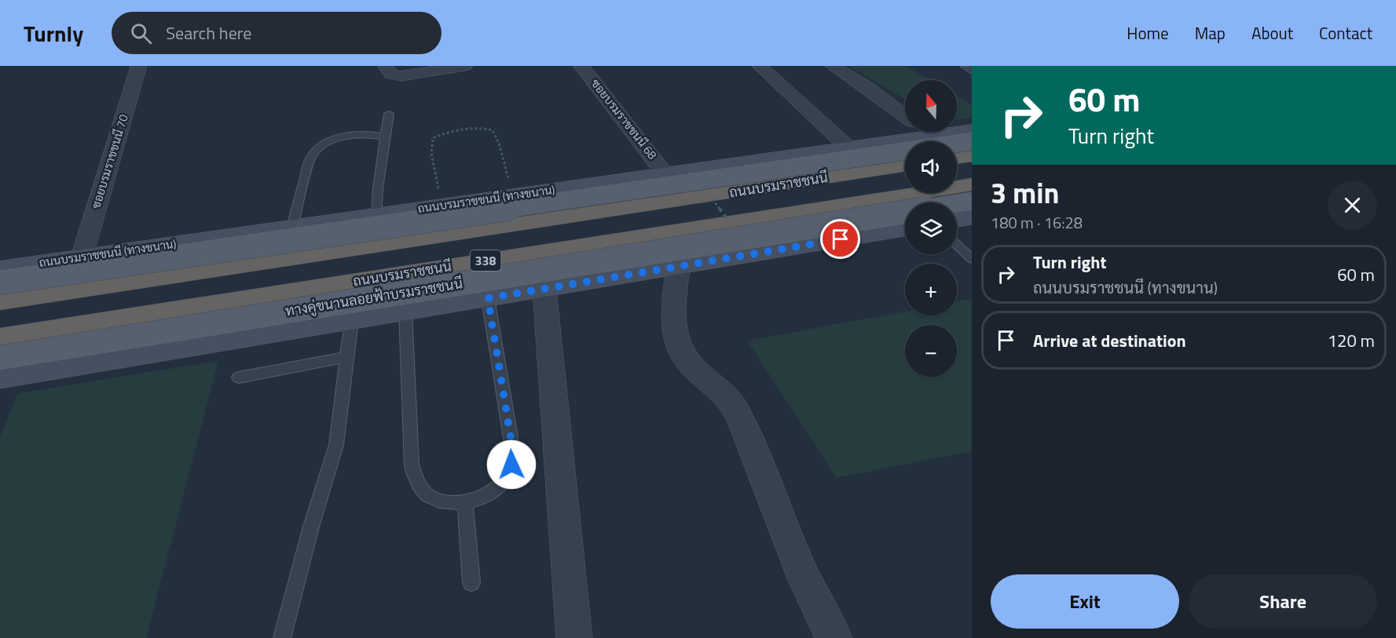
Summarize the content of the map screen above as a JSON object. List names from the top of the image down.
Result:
{
  "streets": {
    "highway": ["ถนนบรมราชชนนี", "338"],
    "main road": ["ถนนบรมราชชนนี (ทางขนาน)", "ทางคู่ขนานลอยฟ้าบรมราชชนนี"],
    "street": ["ซอยบรมราชชนนี 68", "ซอยบรมราชชนนี 70"]
  },
  "crossings": [
    ["ซอยบรมราชชนนี 68", "ถนนบรมราชชนนี (ทางขนาน)"],
    ["ซอยบรมราชชนนี 70", "ถนนบรมราชชนนี (ทางขนาน)"]
  ],
  "north": "top",
  "page": {
    "header": "Turnly",
    "search": "Search here",
    "nav": [
      "Home",
      "Map",
      "About",
      "Contact"
    ],
    "turn": ["60 m", "Turn right"],
    "map_buttons": ["+", "−"],
    "heading": ["3 min", "180 m · 16:28"],
    "list": [
      {
        "name": "Turn right",
        "note": "ถนนบรมราชชนนี (ทางขนาน)",
        "value": "60 m"
      },
      {
        "name": "Arrive at destination",
        "value": "120 m"
      }
    ],
    "buttons": ["Exit", "Share"]
  }
}
